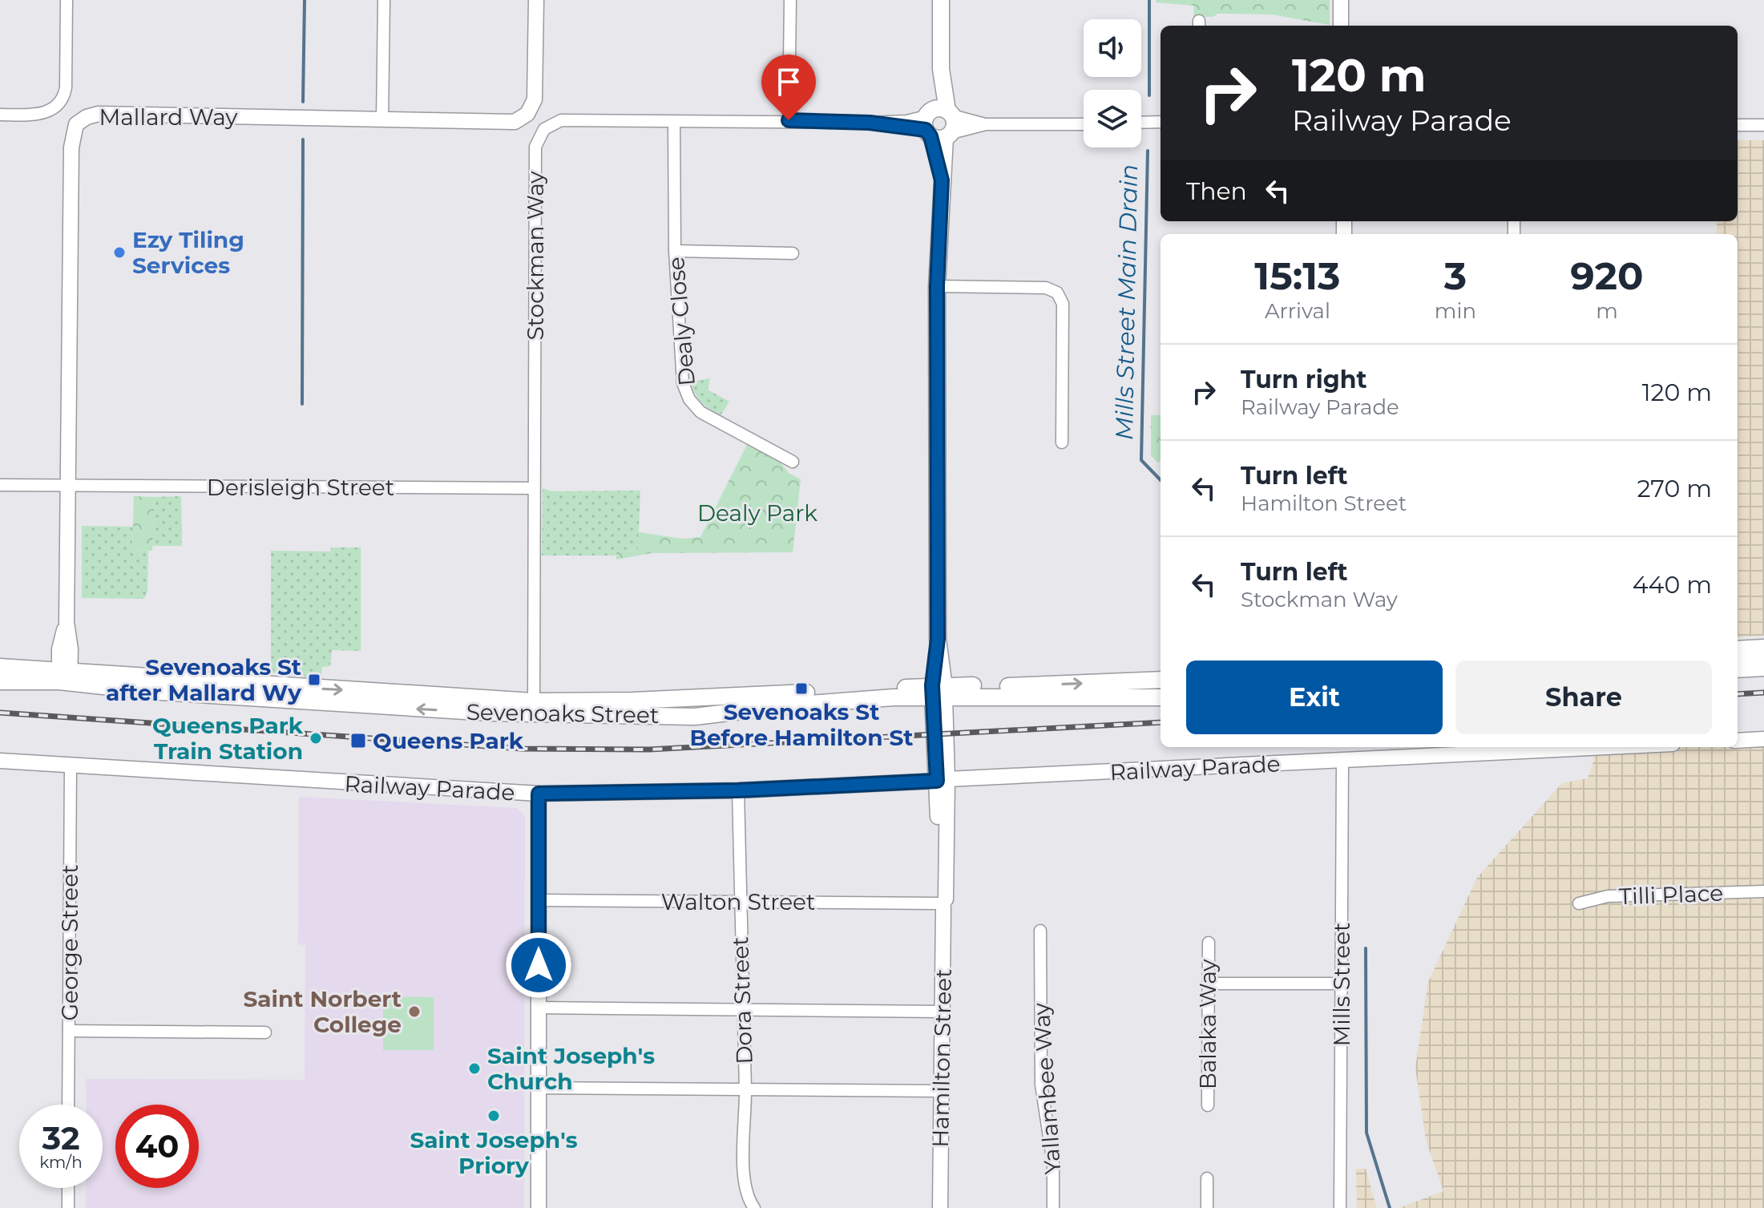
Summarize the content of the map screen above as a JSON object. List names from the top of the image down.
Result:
{
  "streets": {
    "main road": ["Sevenoaks Street", "Hamilton Street"],
    "street": [
      "Mallard Way",
      "Stockman Way",
      "Dealy Close",
      "Derisleigh Street",
      "Railway Parade",
      "Tilli Place",
      "Walton Street",
      "George Street",
      "Mills Street",
      "Dora Street",
      "Balaka Way",
      "Yallambee Way"
    ]
  },
  "crossings": [
    ["Mallard Way", "Derisleigh Street"],
    ["Mallard Way", "Sevenoaks Street"],
    ["Stockman Way", "Dealy Close"],
    ["Stockman Way", "Derisleigh Street"],
    ["Stockman Way", "Sevenoaks Street"],
    ["Stockman Way", "Hamilton Street"],
    ["Sevenoaks Street", "Hamilton Street"],
    ["Railway Parade", "George Street"],
    ["Railway Parade", "Mills Street"],
    ["Railway Parade", "Dora Street"],
    ["Railway Parade", "Hamilton Street"],
    ["Walton Street", "Dora Street"],
    ["Walton Street", "Hamilton Street"]
  ],
  "water": ["Mills Street Main Drain"],
  "parks": ["Dealy Park"],
  "places": {
    "other": [
      "Ezy Tiling Services",
      "Queens Park Train Station",
      "Saint Norbert College",
      "Saint Joseph's Church",
      "Saint Joseph's Priory"
    ],
    "transit": ["Sevenoaks St after Mallard Wy", "Sevenoaks St Before Hamilton St", "Queens Park"]
  },
  "page": {
    "turn": ["120 m", "Railway Parade"],
    "then": "Then",
    "eta": [
      "15:13",
      "Arrival",
      "3",
      "min",
      "920",
      "m"
    ],
    "list": [
      {
        "name": "Turn right",
        "note": "Railway Parade",
        "value": "120 m"
      },
      {
        "name": "Turn left",
        "note": "Hamilton Street",
        "value": "270 m"
      },
      {
        "name": "Turn left",
        "note": "Stockman Way",
        "value": "440 m"
      }
    ],
    "buttons": ["Exit", "Share"],
    "speed": "32 km/h",
    "limit": "40"
  }
}
